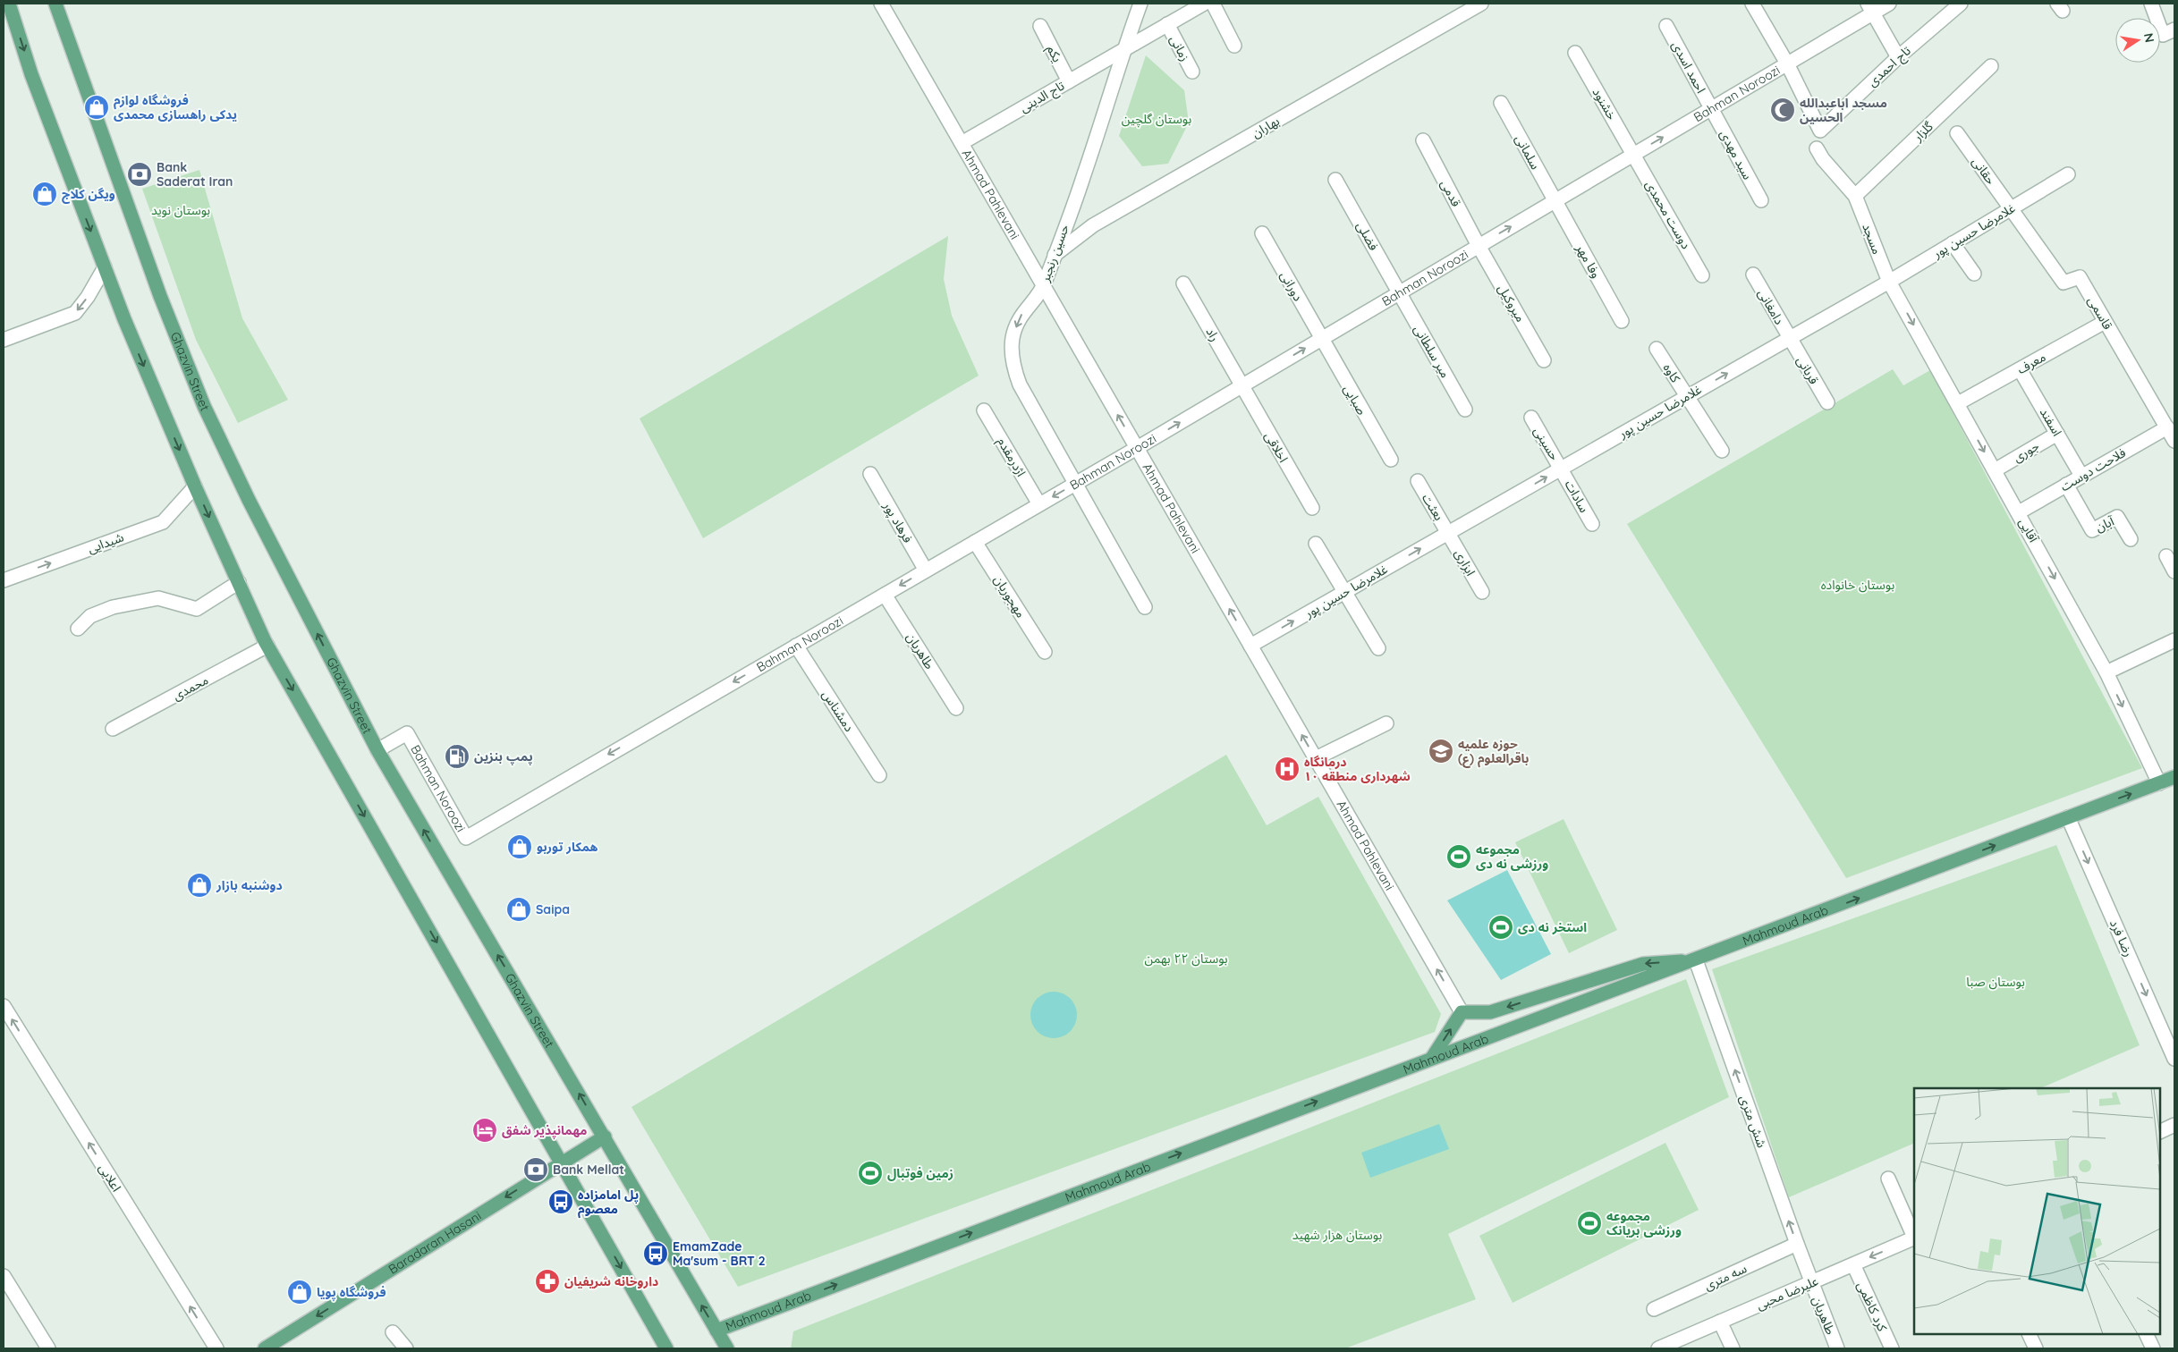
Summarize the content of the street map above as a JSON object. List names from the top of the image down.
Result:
{
  "streets": {
    "main road": ["Ghazvin Street", "Mahmoud Arab", "Baradaran Hasani"],
    "street": [
      "زمانی",
      "یکم",
      "تاج احمدی",
      "احمد اسدی",
      "Bahman Noroozi",
      "تاج الدینی",
      "خشنود",
      "بهاران",
      "گلزار",
      "سلمانی",
      "سید مهدی",
      "حقانی",
      "قدمی",
      "Ahmad Pahlevani",
      "دوست محمدی",
      "غلامرضا حسین پور",
      "فضلی",
      "مسجد",
      "حسین رنجبر",
      "وفا مهر",
      "دورانی",
      "میروکیل",
      "دامغانی",
      "قاسمی",
      "راد",
      "میر سلطانی",
      "معرف",
      "قربانی",
      "کاوه",
      "صبایی",
      "اسفند",
      "حسینی",
      "اخلاقی",
      "جوری",
      "اژدرمقدم",
      "فلاحت دوست",
      "سادات",
      "بعثت",
      "فرهاد پور",
      "آبان",
      "آقایی",
      "شیدایی",
      "ابزاری",
      "مهجوریان",
      "طاهریان",
      "محمدی",
      "دمشناس",
      "رضا فرد",
      "شش متری",
      "اعلایی",
      "سه متری",
      "علیرضا محبی",
      "کرد کاظمی"
    ]
  },
  "crossings": [
    ["زمانی", "تاج الدینی"],
    ["یکم", "تاج الدینی"],
    ["تاج احمدی", "Bahman Noroozi"],
    ["احمد اسدی", "Bahman Noroozi"],
    ["احمد اسدی", "سید مهدی"],
    ["Bahman Noroozi", "خشنود"],
    ["Bahman Noroozi", "سلمانی"],
    ["Bahman Noroozi", "سید مهدی"],
    ["Bahman Noroozi", "قدمی"],
    ["Bahman Noroozi", "Ahmad Pahlevani"],
    ["Bahman Noroozi", "دوست محمدی"],
    ["Bahman Noroozi", "فضلی"],
    ["Bahman Noroozi", "حسین رنجبر"],
    ["Bahman Noroozi", "وفا مهر"],
    ["Bahman Noroozi", "دورانی"],
    ["Bahman Noroozi", "میروکیل"],
    ["Bahman Noroozi", "راد"],
    ["Bahman Noroozi", "میر سلطانی"],
    ["Bahman Noroozi", "Ghazvin Street"],
    ["Bahman Noroozi", "صبایی"],
    ["Bahman Noroozi", "اخلاقی"],
    ["Bahman Noroozi", "اژدرمقدم"],
    ["Bahman Noroozi", "فرهاد پور"],
    ["Bahman Noroozi", "مهجوریان"],
    ["Bahman Noroozi", "طاهریان"],
    ["Bahman Noroozi", "دمشناس"],
    ["تاج الدینی", "Ahmad Pahlevani"],
    ["تاج الدینی", "حسین رنجبر"],
    ["خشنود", "دوست محمدی"],
    ["بهاران", "حسین رنجبر"],
    ["گلزار", "مسجد"],
    ["سلمانی", "وفا مهر"],
    ["حقانی", "غلامرضا حسین پور"],
    ["حقانی", "قاسمی"],
    ["قدمی", "میروکیل"],
    ["Ahmad Pahlevani", "غلامرضا حسین پور"],
    ["Ahmad Pahlevani", "حسین رنجبر"],
    ["غلامرضا حسین پور", "مسجد"],
    ["غلامرضا حسین پور", "دامغانی"],
    ["غلامرضا حسین پور", "قاسمی"],
    ["غلامرضا حسین پور", "قربانی"],
    ["غلامرضا حسین پور", "کاوه"],
    ["غلامرضا حسین پور", "حسینی"],
    ["غلامرضا حسین پور", "سادات"],
    ["غلامرضا حسین پور", "بعثت"],
    ["غلامرضا حسین پور", "آقایی"],
    ["غلامرضا حسین پور", "ابزاری"],
    ["فضلی", "میر سلطانی"],
    ["مسجد", "آقایی"],
    ["دورانی", "صبایی"],
    ["دامغانی", "قربانی"],
    ["قاسمی", "معرف"],
    ["قاسمی", "فلاحت دوست"],
    ["راد", "اخلاقی"],
    ["معرف", "اسفند"],
    ["معرف", "آقایی"],
    ["Ghazvin Street", "Mahmoud Arab"],
    ["Ghazvin Street", "Baradaran Hasani"],
    ["اسفند", "جوری"],
    ["اسفند", "فلاحت دوست"],
    ["حسینی", "سادات"],
    ["جوری", "آقایی"],
    ["فلاحت دوست", "آبان"],
    ["فلاحت دوست", "آقایی"],
    ["بعثت", "ابزاری"],
    ["آقایی", "Mahmoud Arab"],
    ["طاهریان", "شش متری"],
    ["طاهریان", "علیرضا محبی"],
    ["Mahmoud Arab", "رضا فرد"],
    ["Mahmoud Arab", "شش متری"],
    ["شش متری", "سه متری"],
    ["شش متری", "علیرضا محبی"],
    ["علیرضا محبی", "کرد کاظمی"]
  ],
  "one_way": [
    "Ahmad Pahlevani",
    "غلامرضا حسین پور",
    "آقایی",
    "Mahmoud Arab",
    "رضا فرد",
    "شش متری",
    "اعلایی",
    "Baradaran Hasani"
  ],
  "parks": [
    "بوستان گلچین",
    "بوستان نوید",
    "بوستان خانواده",
    "بوستان ۲۲ بهمن",
    "بوستان صبا",
    "بوستان هزار شهید"
  ],
  "places": {
    "shop": [
      "فروشگاه لوازم یدکی راهسازی محمدی",
      "ویگن کلاج",
      "همکار توربو",
      "دوشنبه بازار",
      "Saipa",
      "فروشگاه پویا"
    ],
    "mosque": ["مسجد اباعبدالله الحسین"],
    "bank": ["Bank Saderat Iran", "Bank Mellat"],
    "school or university": ["حوزه علمیه باقرالعلوم (ع)"],
    "fuel station": ["پمپ بنزین"],
    "hospital": ["درمانگاه شهرداری منطقه ۱۰"],
    "sports": [
      "مجموعه ورزشی نه دی",
      "استخر نه دی",
      "زمین فوتبال",
      "مجموعه ورزشی بریانک"
    ],
    "hotel": ["مهمانپذیر شفق"],
    "bus stop": ["پل امامزاده معصوم", "EmamZade Ma'sum - BRT 2"],
    "pharmacy": ["داروخانه شریفیان"]
  },
  "north": "right"
}
